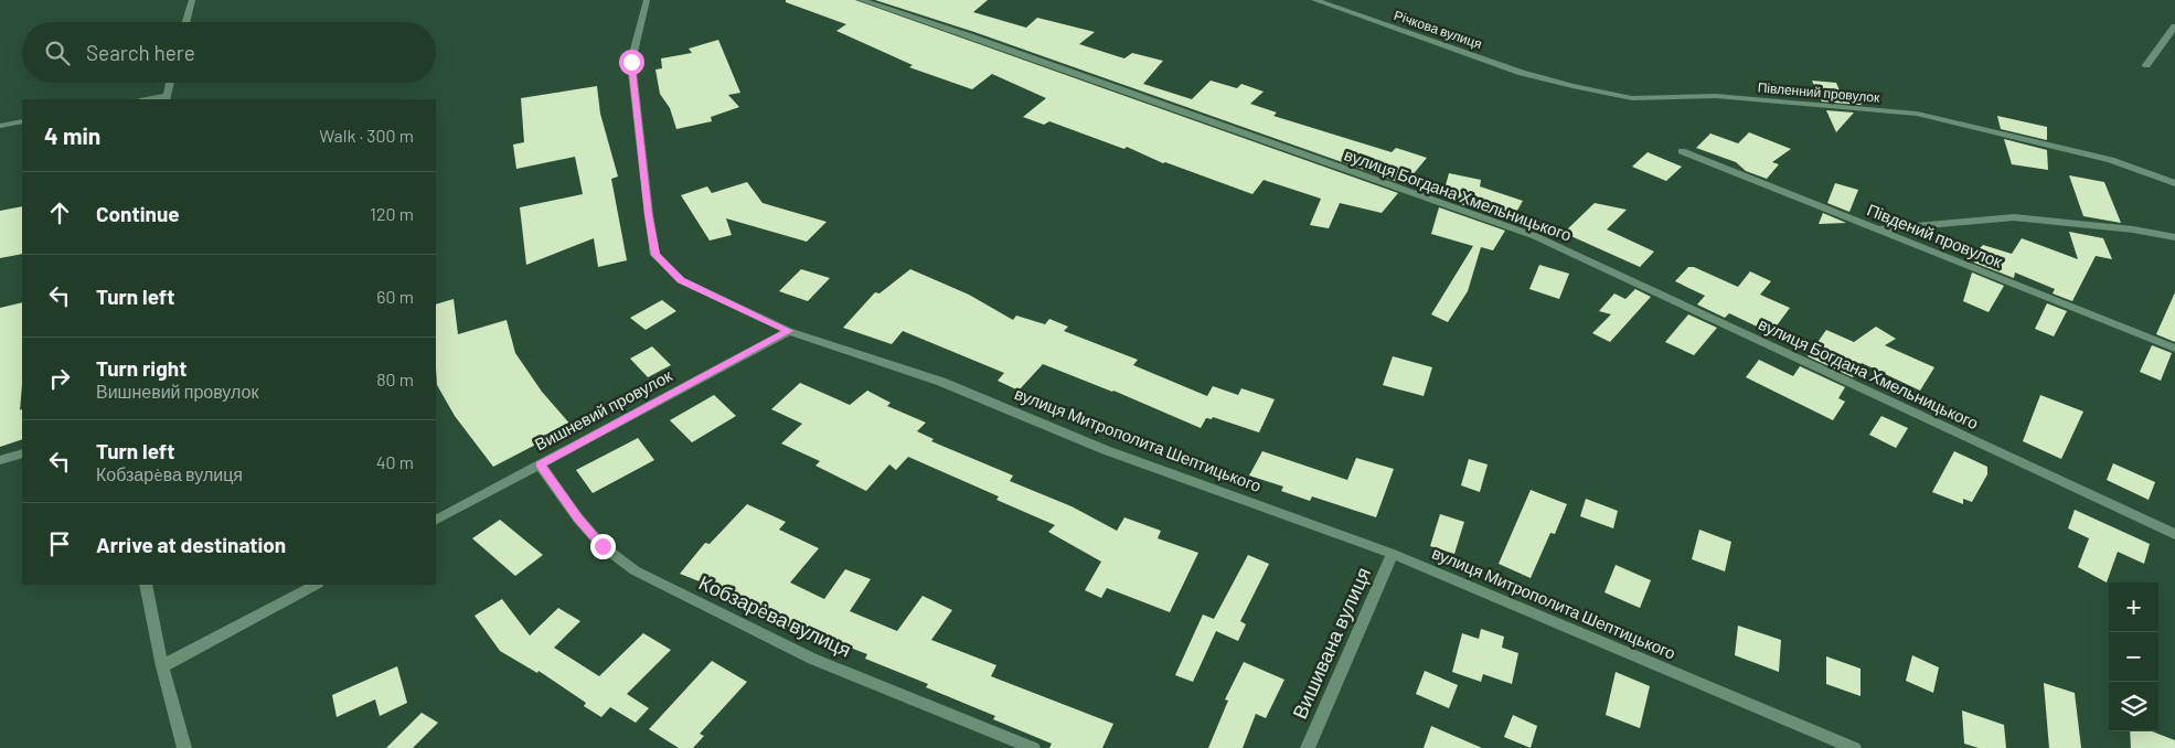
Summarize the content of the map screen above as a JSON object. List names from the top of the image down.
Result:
{
  "streets": {
    "street": [
      "Річкова вулиця",
      "Півленний провулок",
      "вулиця Богдана Хмельницького",
      "Південий провулок",
      "Вишневий провулок",
      "вулиця Митрополита Шептицького",
      "Кобзарèва вулиця",
      "Вишивана вулиця"
    ]
  },
  "crossings": [
    ["Річкова вулиця", "Півленний провулок"],
    ["Вишневий провулок", "вулиця Митрополита Шептицького"],
    ["Вишневий провулок", "Кобзарèва вулиця"],
    ["вулиця Митрополита Шептицького", "Вишивана вулиця"]
  ],
  "page": {
    "search": "Search here",
    "heading": ["4 min", "Walk · 300 m"],
    "list": [
      ["Continue", "120 m"],
      ["Turn left", "60 m"],
      ["Turn right", "Вишневий провулок", "80 m"],
      ["Turn left", "Кобзарèва вулиця", "40 m"],
      "Arrive at destination"
    ],
    "map_buttons": ["+", "−"]
  }
}
